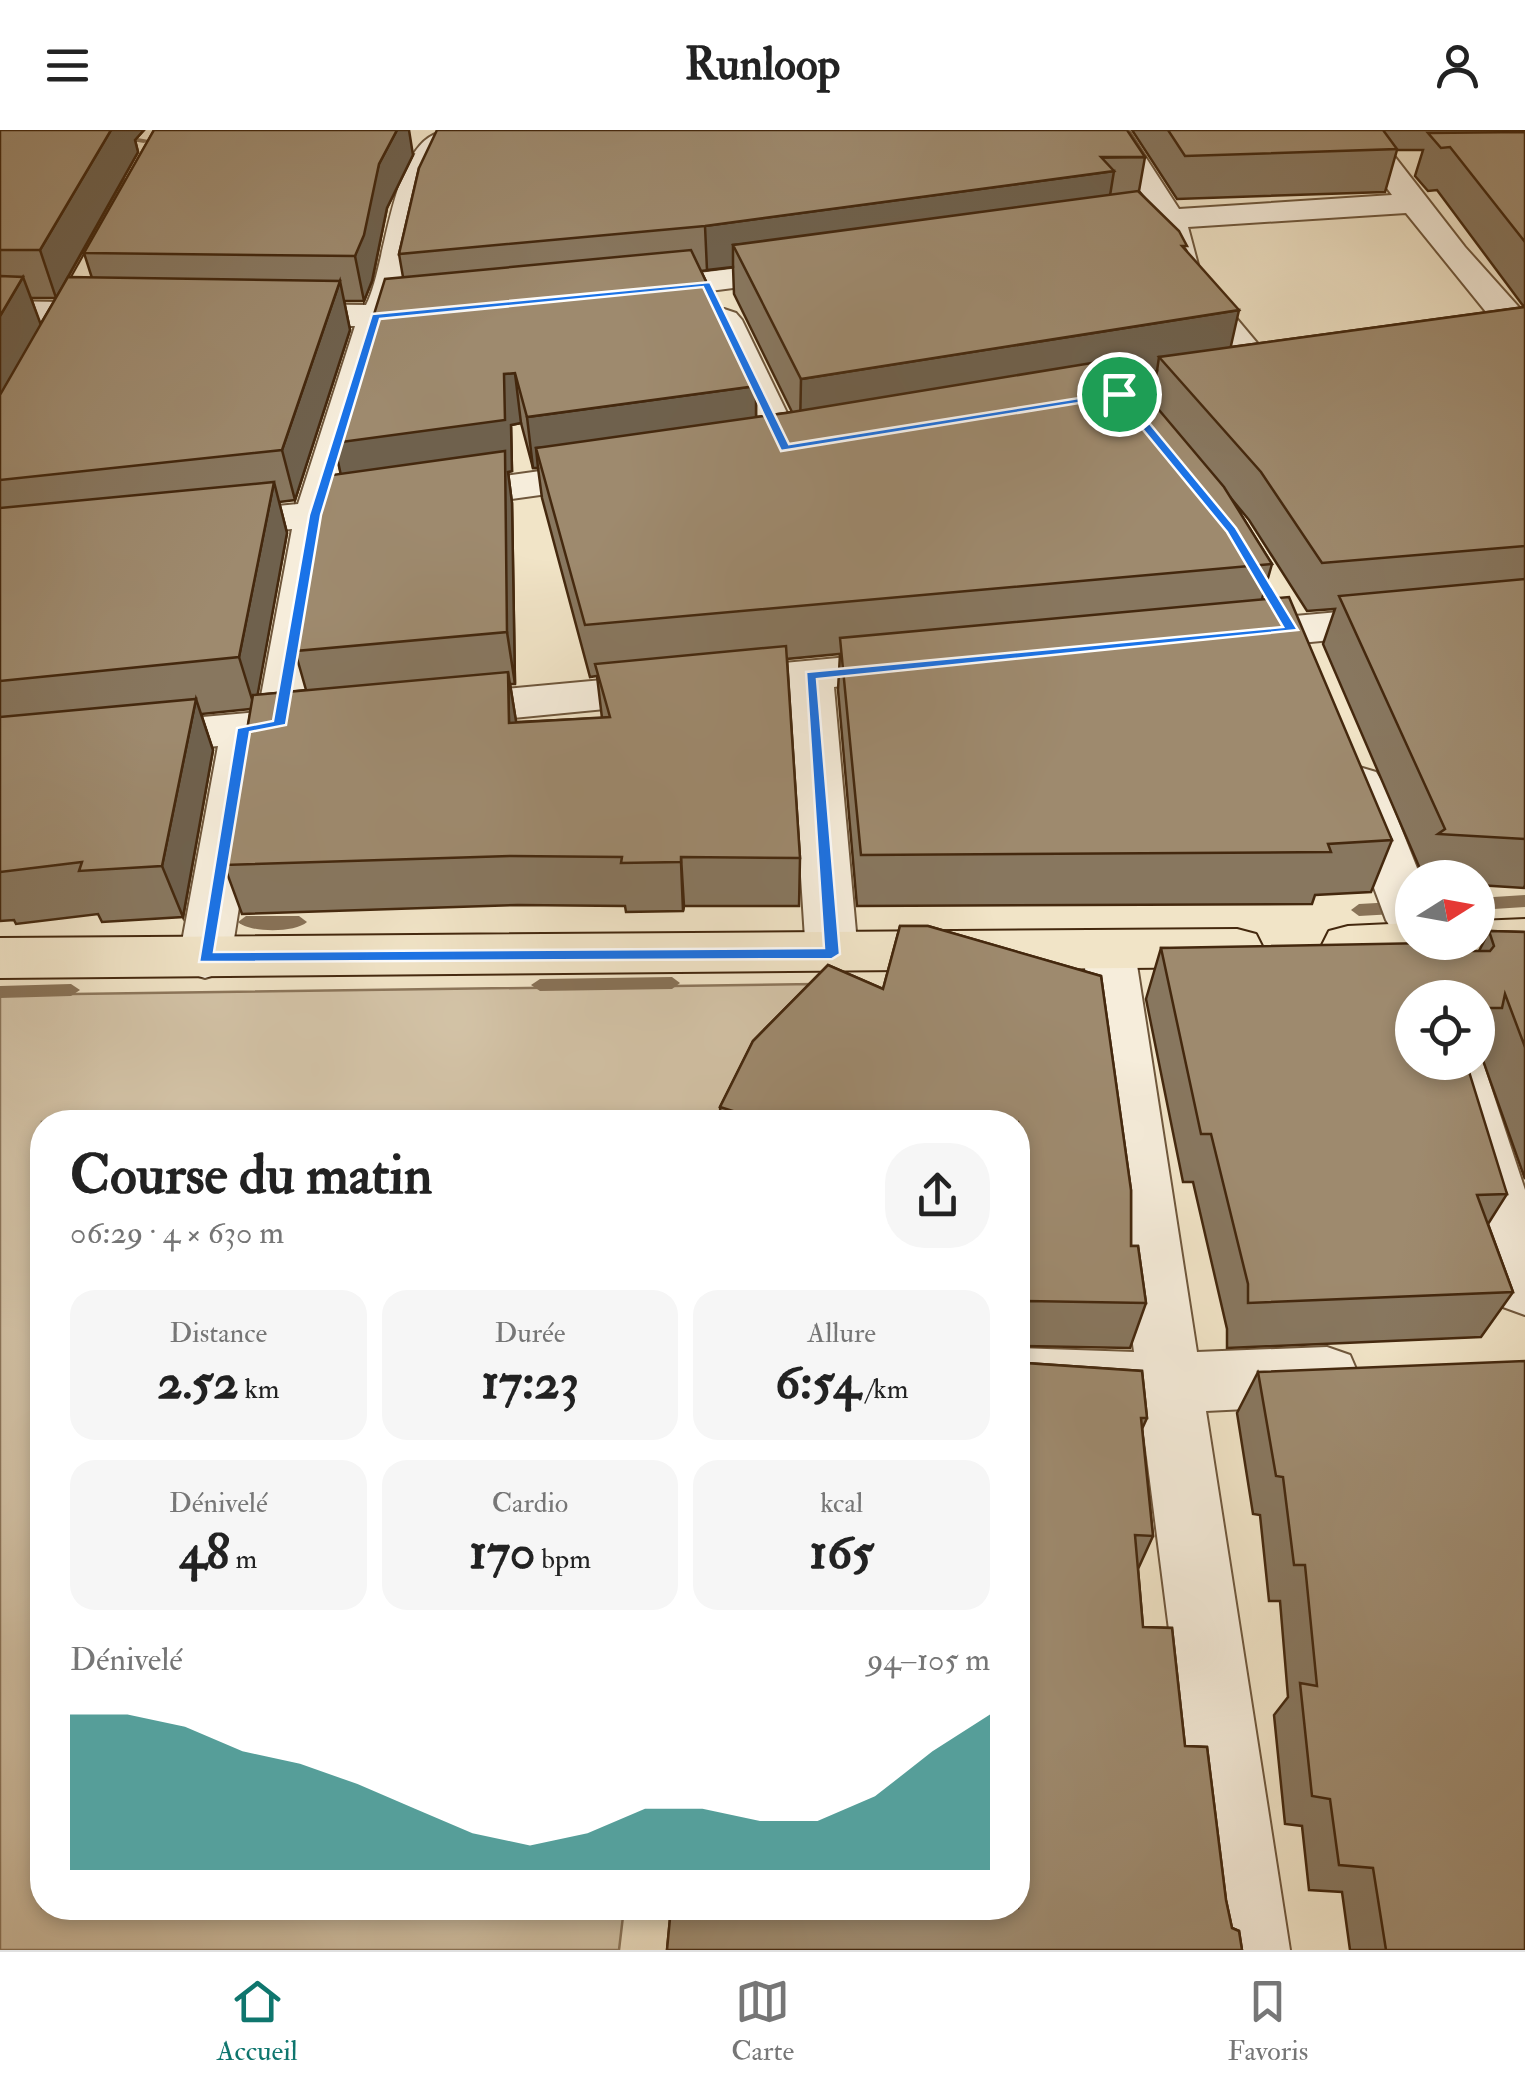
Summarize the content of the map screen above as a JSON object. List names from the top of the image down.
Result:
{
  "north": "right",
  "page": {
    "header": "Runloop",
    "heading": ["Course du matin", "06:29 · 4 × 630 m"],
    "stats": [
      ["Distance", "2.52 km"],
      ["Durée", "17:23"],
      ["Allure", "6:54 /km"],
      ["Dénivelé", "48 m"],
      ["Cardio", "170 bpm"],
      ["kcal", "165"]
    ],
    "chart": ["Dénivelé", "94–105 m"],
    "tabs": ["Accueil", "Carte", "Favoris"]
  }
}
